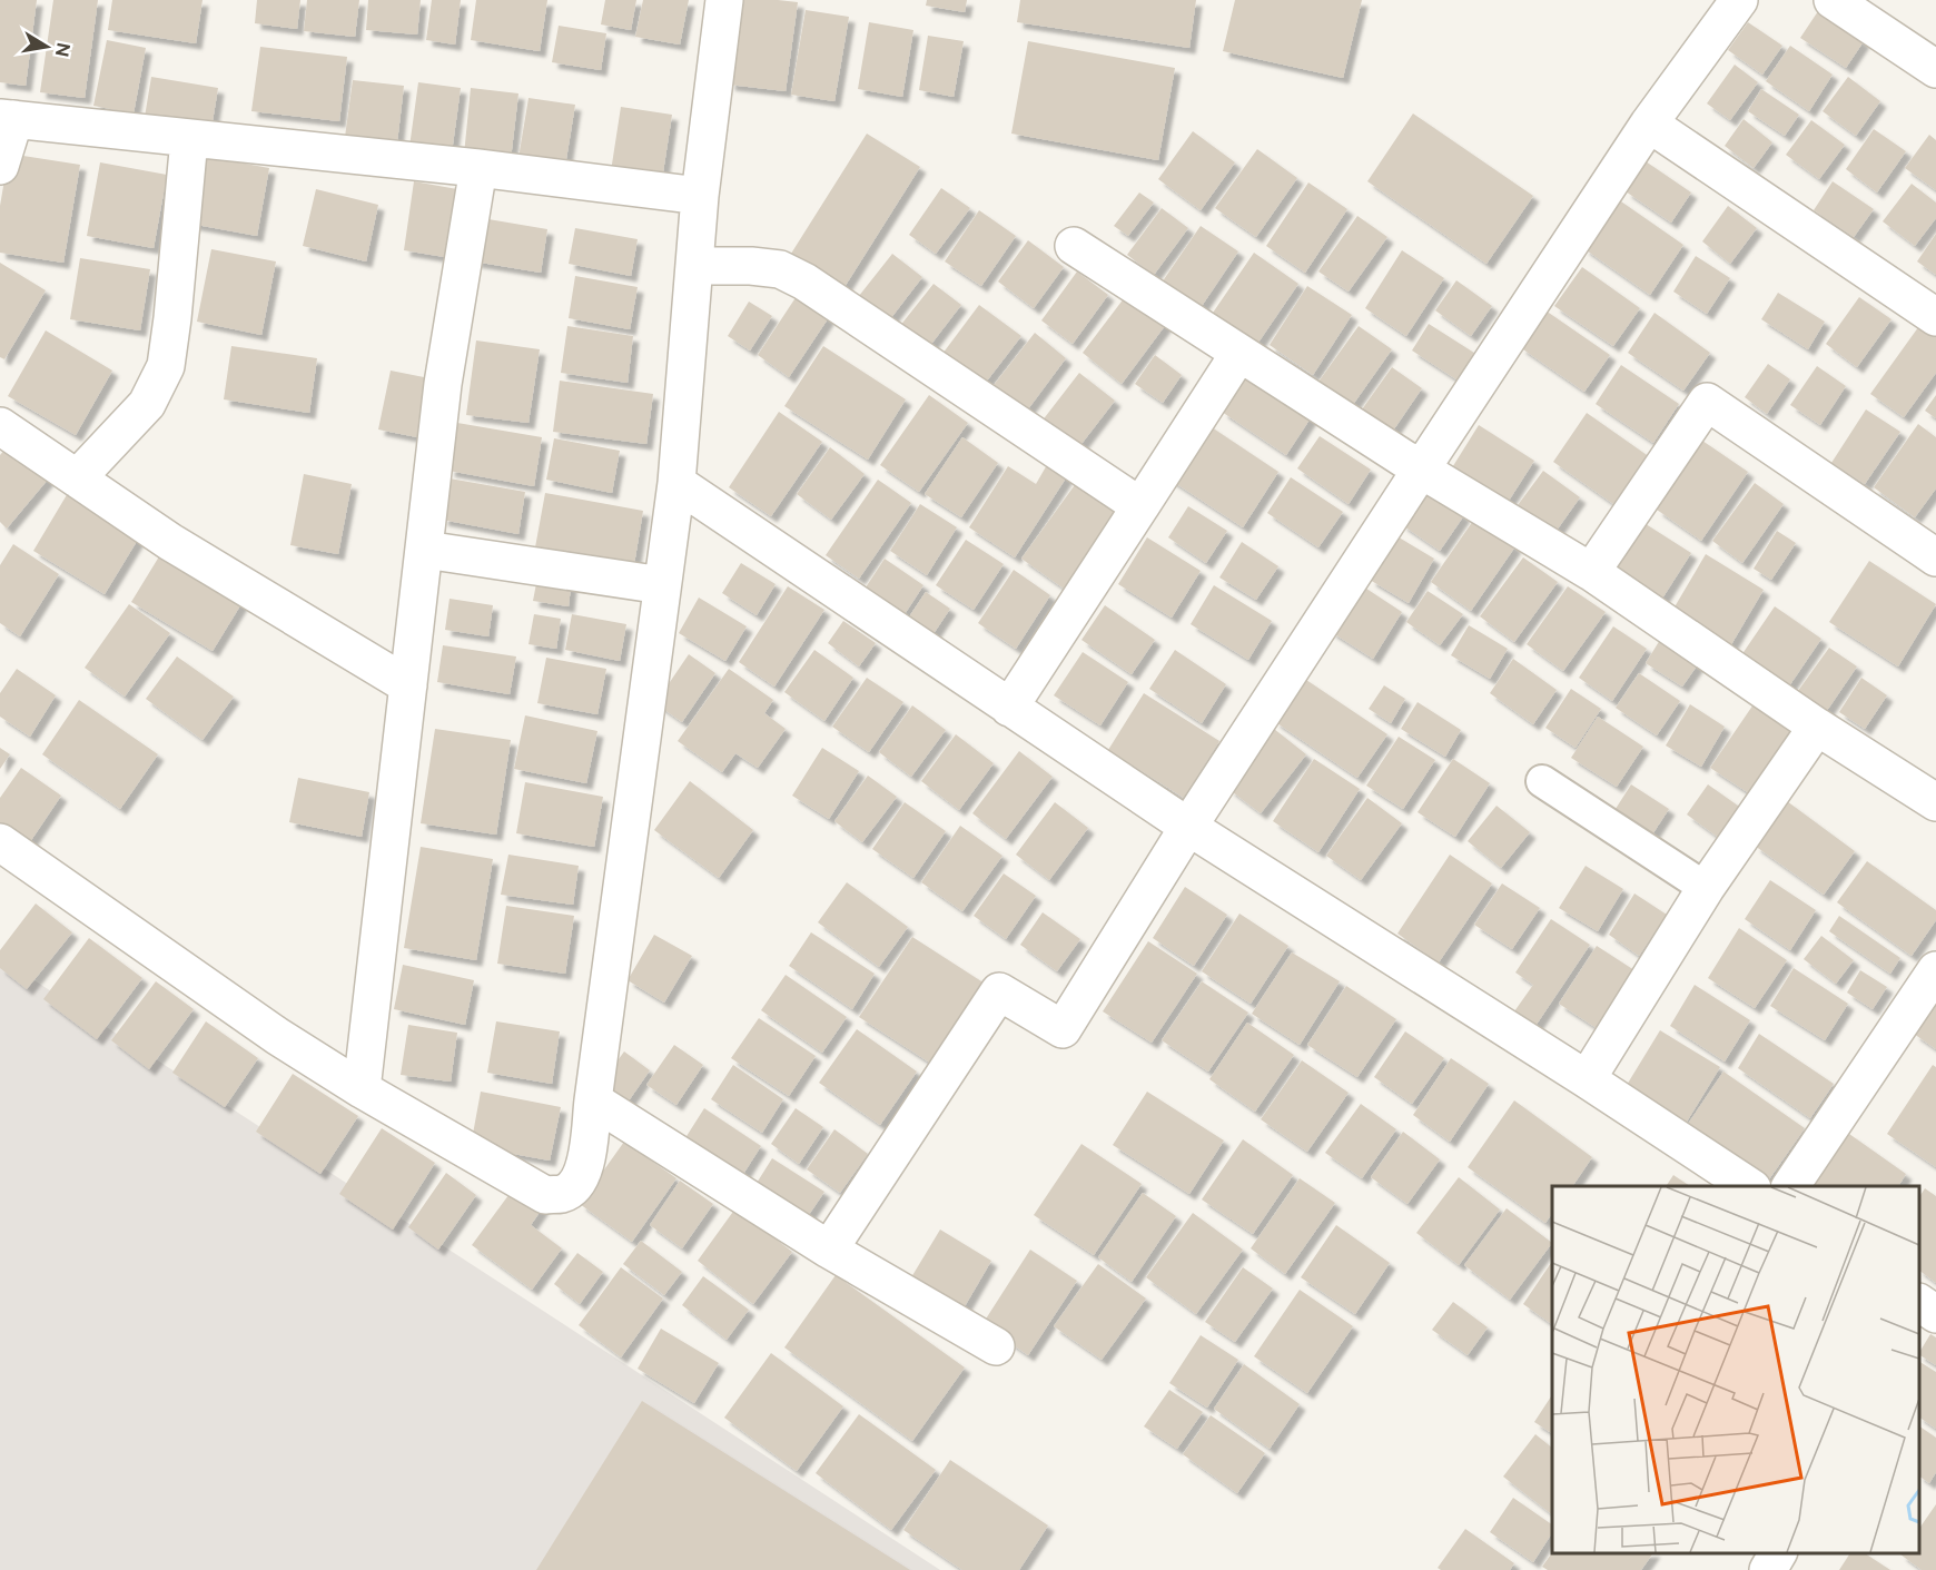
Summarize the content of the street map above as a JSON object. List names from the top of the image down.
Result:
{
  "north": "right"
}
